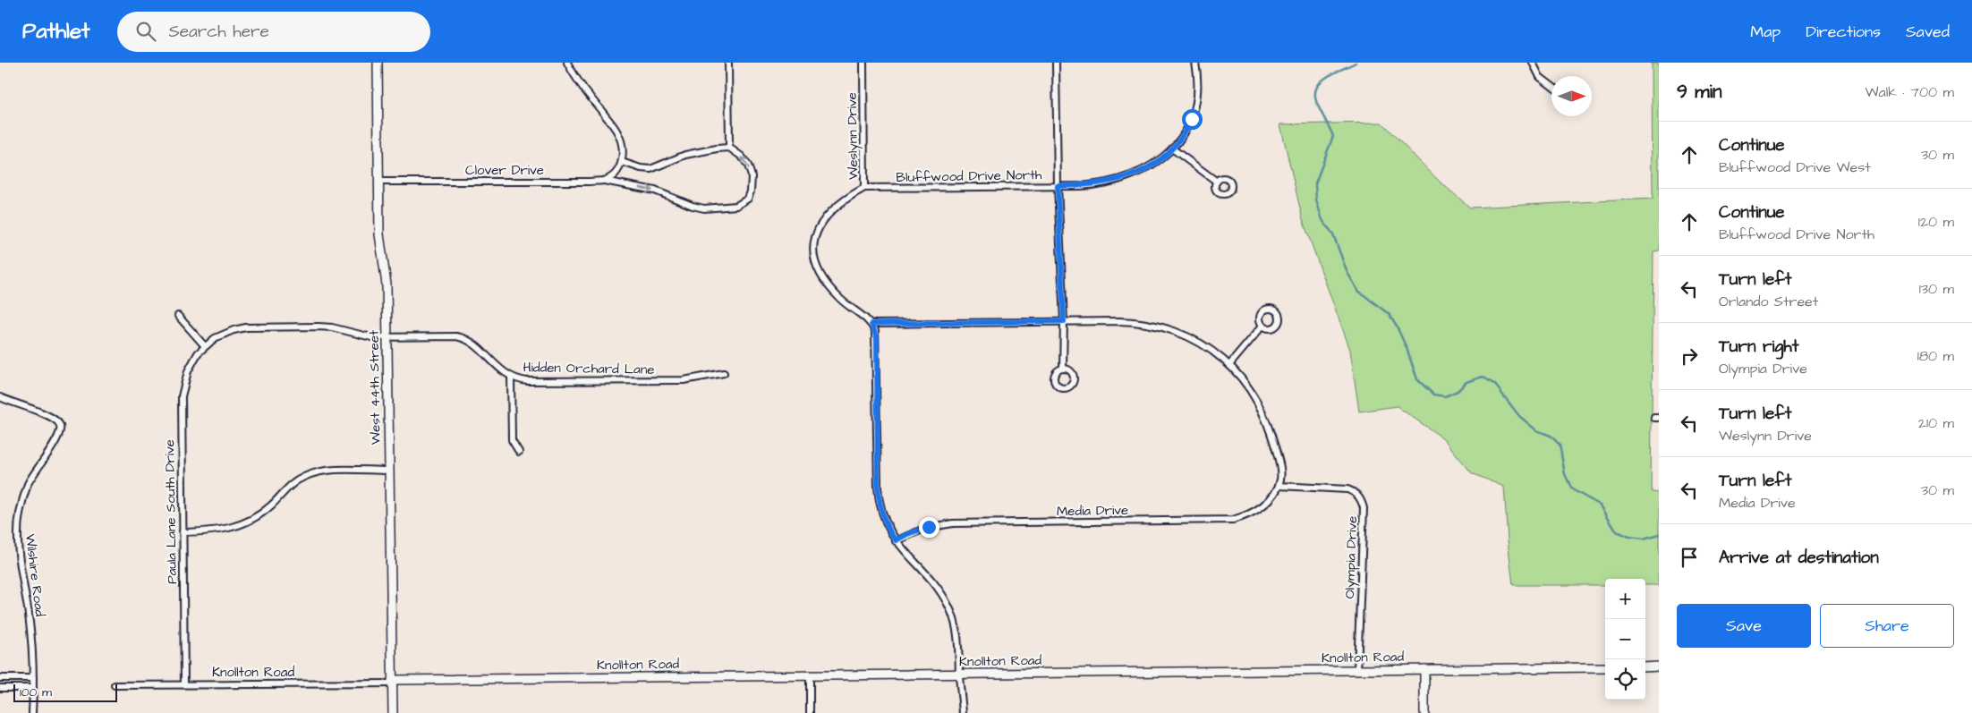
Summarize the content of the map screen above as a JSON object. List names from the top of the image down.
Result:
{
  "streets": {
    "street": [
      "Weslynn Drive",
      "Clover Drive",
      "Bluffwood Drive North",
      "Hidden Orchard Lane",
      "West 44th Street",
      "Media Drive",
      "Paula Lane South Drive",
      "Olympia Drive",
      "Wilshire Road",
      "Knollton Road"
    ]
  },
  "crossings": [
    ["Weslynn Drive", "Bluffwood Drive North"],
    ["Clover Drive", "West 44th Street"],
    ["Hidden Orchard Lane", "West 44th Street"],
    ["Hidden Orchard Lane", "Paula Lane South Drive"],
    ["West 44th Street", "Knollton Road"],
    ["Media Drive", "Olympia Drive"],
    ["Paula Lane South Drive", "Knollton Road"],
    ["Olympia Drive", "Knollton Road"]
  ],
  "scale_bar": "100 m",
  "north": "right",
  "page": {
    "header": "Pathlet",
    "search": "Search here",
    "nav": ["Map", "Directions", "Saved"],
    "heading": ["9 min", "Walk · 700 m"],
    "list": [
      ["Continue", "Bluffwood Drive West", "30 m"],
      ["Continue", "Bluffwood Drive North", "120 m"],
      ["Turn left", "Orlando Street", "130 m"],
      ["Turn right", "Olympia Drive", "180 m"],
      ["Turn left", "Weslynn Drive", "210 m"],
      ["Turn left", "Media Drive", "30 m"],
      "Arrive at destination"
    ],
    "map_buttons": ["+", "−"],
    "buttons": ["Save", "Share"],
    "scale": "100 m"
  }
}
